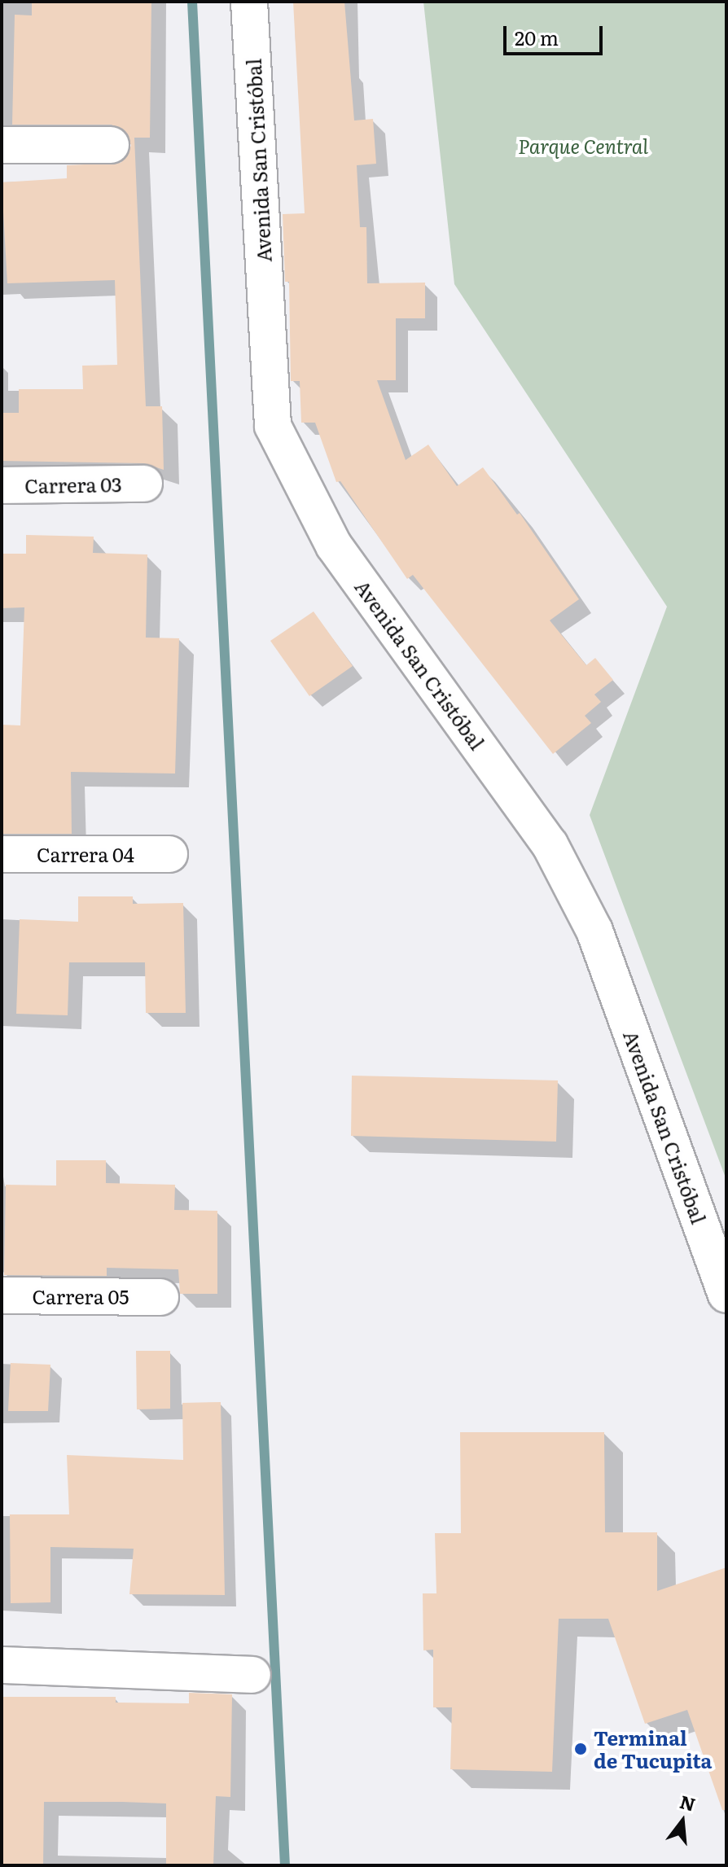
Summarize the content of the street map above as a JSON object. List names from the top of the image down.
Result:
{
  "streets": {
    "street": [
      "Avenida San Cristóbal",
      "Carrera 03",
      "Carrera 04",
      "Carrera 05"
    ]
  },
  "parks": ["Parque Central"],
  "places": ["Terminal de Tucupita"],
  "scale_bar": "20 m",
  "north": "top"
}
